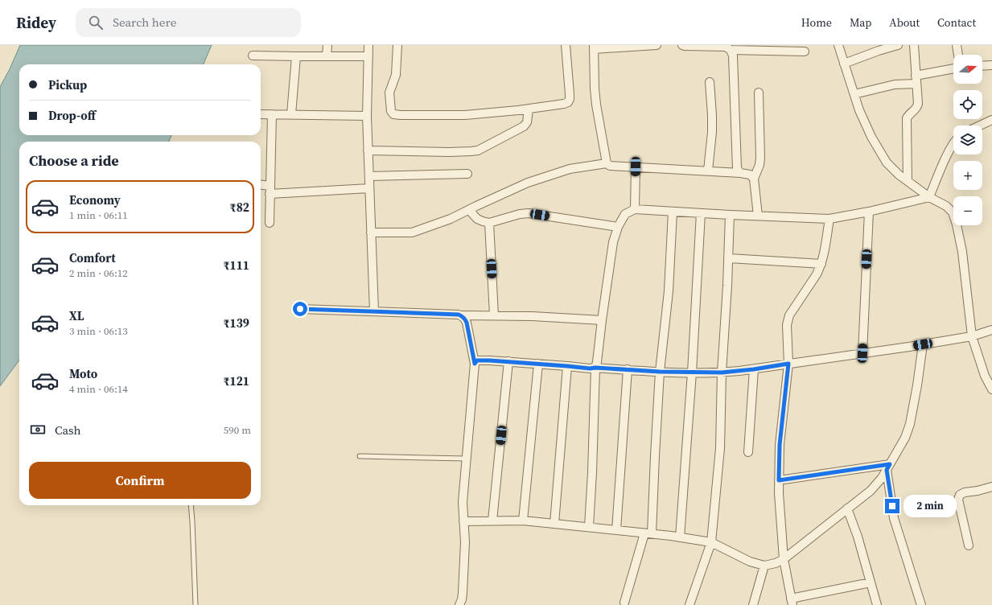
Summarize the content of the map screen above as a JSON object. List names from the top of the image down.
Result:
{
  "north": "right",
  "page": {
    "header": "Ridey",
    "search": "Search here",
    "nav": [
      "Home",
      "Map",
      "About",
      "Contact"
    ],
    "map_buttons": ["+", "−"],
    "banner": ["Pickup", "Drop-off"],
    "heading": "Choose a ride",
    "list": [
      {
        "name": "Economy",
        "note": "1 min · 06:11",
        "value": "₹82"
      },
      {
        "name": "Comfort",
        "note": "2 min · 06:12",
        "value": "₹111"
      },
      {
        "name": "XL",
        "note": "3 min · 06:13",
        "value": "₹139"
      },
      {
        "name": "Moto",
        "note": "4 min · 06:14",
        "value": "₹121"
      }
    ],
    "pay": ["Cash", "590 m"],
    "buttons": "Confirm",
    "bubble": "2 min"
  }
}
